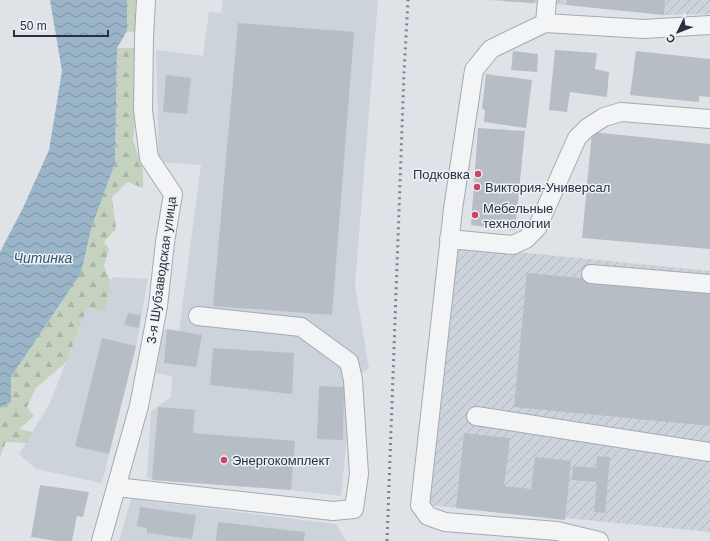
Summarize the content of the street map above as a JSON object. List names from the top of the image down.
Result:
{
  "streets": {
    "street": ["3-я Шубзаводская улица"]
  },
  "water": ["Читинка"],
  "places": [
    "Подковка",
    "Виктория-Универсал",
    "Мебельные технологии",
    "Энергокомплект"
  ],
  "scale_bar": "50 m",
  "north": "bottom left"
}
